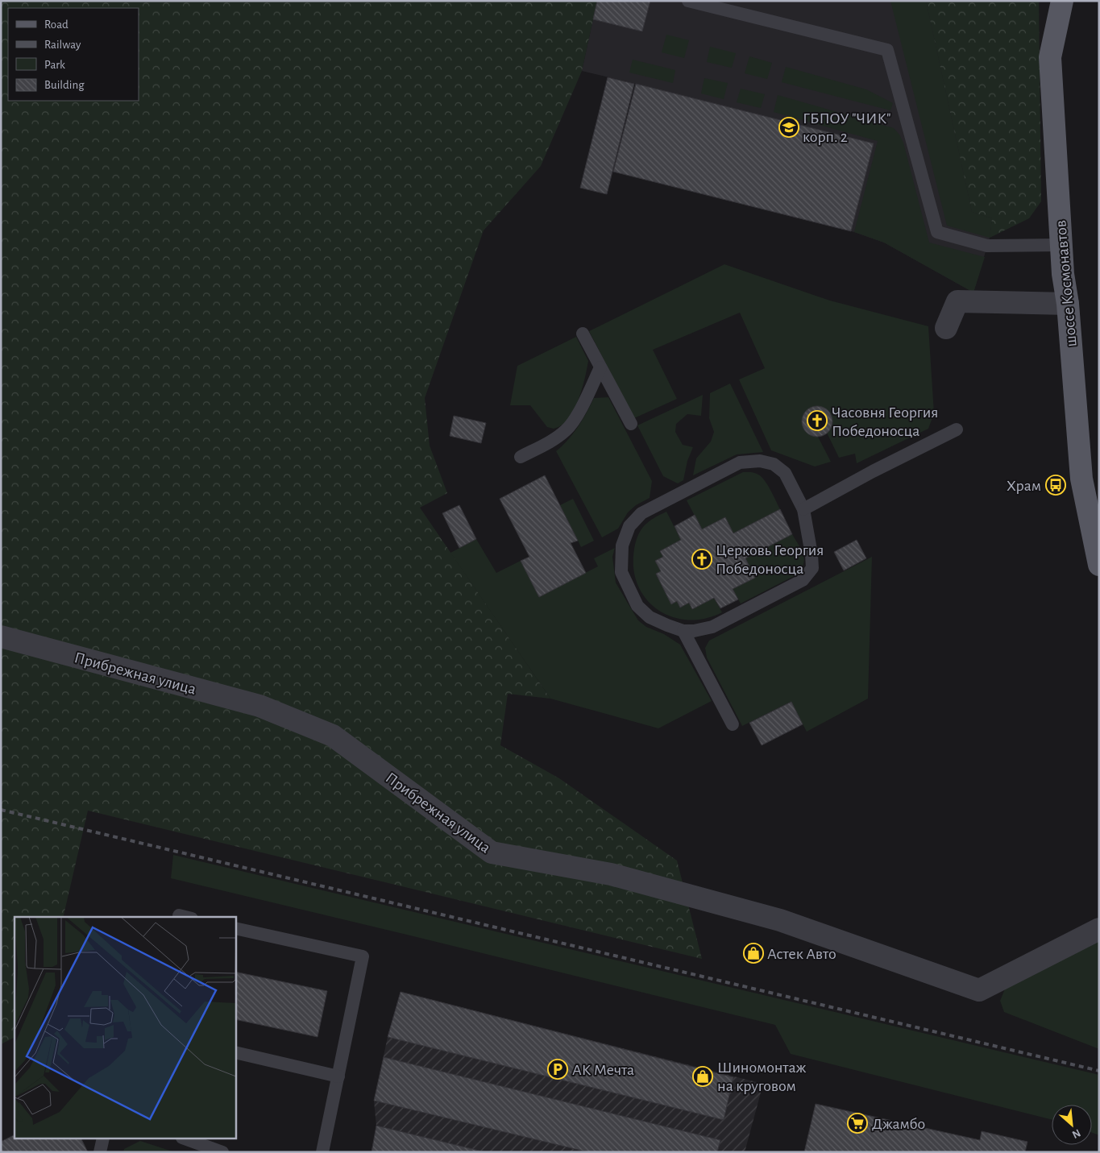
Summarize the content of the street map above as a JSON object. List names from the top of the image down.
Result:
{
  "streets": {
    "main road": ["шоссе Космонавтов"],
    "street": ["Прибрежная улица"]
  },
  "places": {
    "school or university": ["ГБПОУ \"ЧИК\" корп. 2"],
    "church": ["Часовня Георгия Победоносца", "Церковь Георгия Победоносца"],
    "bus stop": ["Храм"],
    "shop": ["Астек Авто", "Шиномонтаж на круговом"],
    "parking": ["АК Мечта"],
    "supermarket": ["Джамбо"]
  },
  "legend": [
    "Road",
    "Railway",
    "Park",
    "Building"
  ],
  "north": "bottom right"
}
